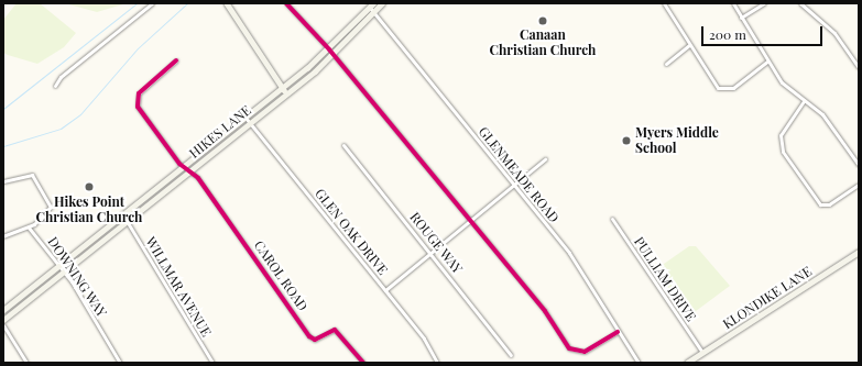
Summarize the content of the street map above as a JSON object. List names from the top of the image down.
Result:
{
  "streets": {
    "main road": ["HIKES LANE", "KLONDIKE LANE"],
    "street": [
      "GLENMEADE ROAD",
      "GLEN OAK DRIVE",
      "ROUGE WAY",
      "CAROL ROAD",
      "DOWNING WAY",
      "PULLIAM DRIVE",
      "WILLMAR AVENUE"
    ]
  },
  "crossings": [
    ["HIKES LANE", "GLENMEADE ROAD"],
    ["HIKES LANE", "GLEN OAK DRIVE"],
    ["HIKES LANE", "CAROL ROAD"],
    ["HIKES LANE", "DOWNING WAY"],
    ["HIKES LANE", "WILLMAR AVENUE"],
    ["PULLIAM DRIVE", "KLONDIKE LANE"]
  ],
  "places": ["Canaan Christian Church", "Myers Middle School", "Hikes Point Christian Church"],
  "scale_bar": "200 m"
}
